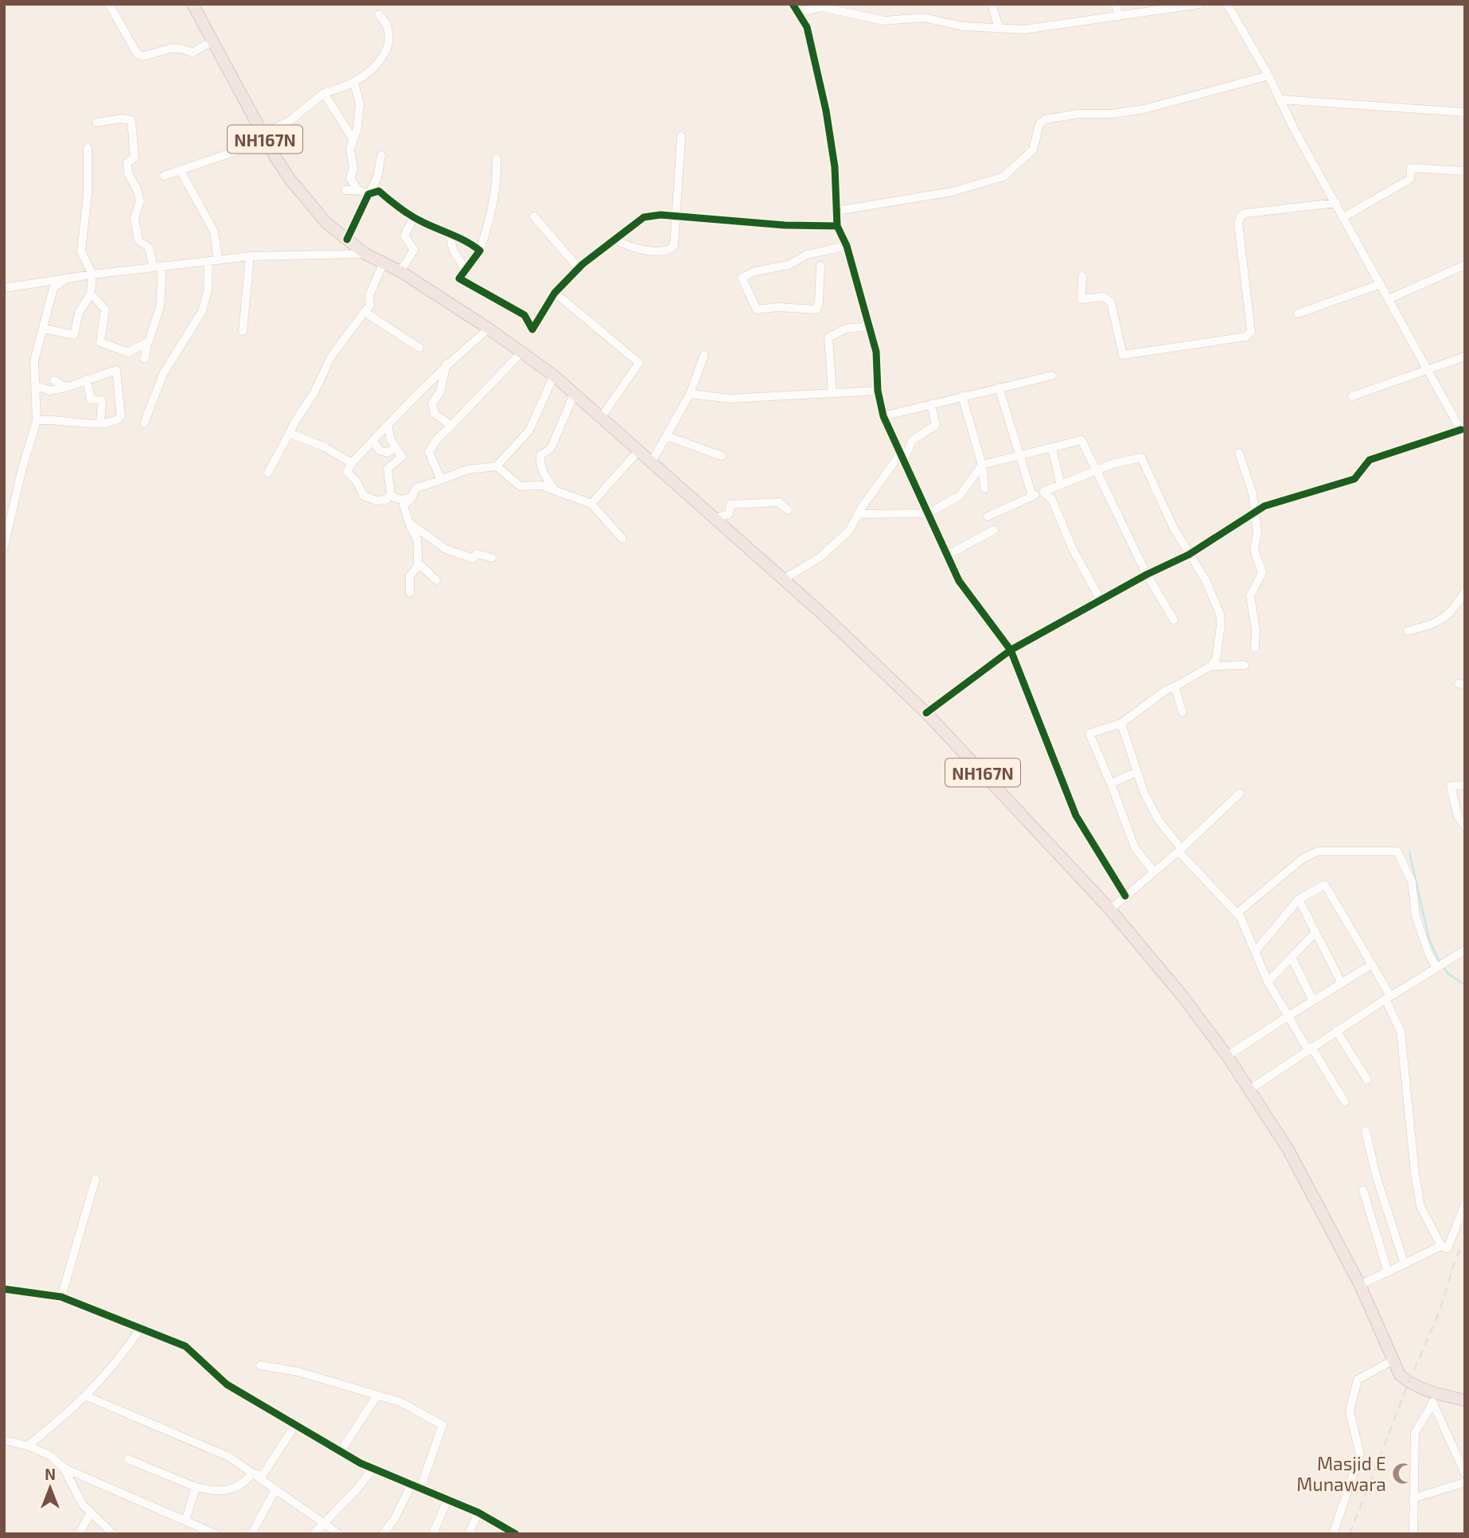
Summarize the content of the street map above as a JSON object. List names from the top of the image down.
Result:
{
  "streets": {
    "highway": ["NH167N"]
  },
  "places": {
    "mosque": ["Masjid E Munawara"]
  },
  "north": "top"
}
